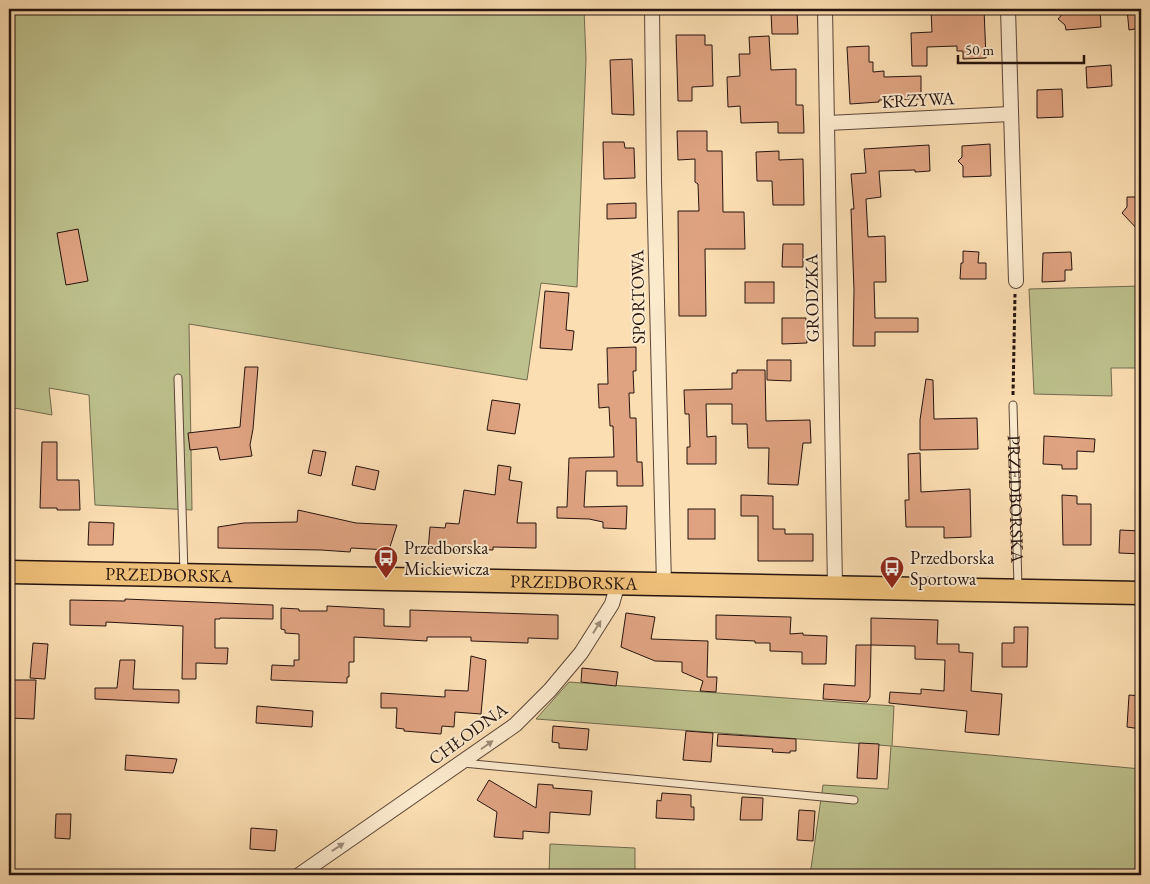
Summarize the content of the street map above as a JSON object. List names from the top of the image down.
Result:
{
  "streets": {
    "main road": ["PRZEDBORSKA"],
    "street": [
      "KRZYWA",
      "SPORTOWA",
      "GRODZKA",
      "CHŁODNA"
    ]
  },
  "crossings": [
    ["KRZYWA", "GRODZKA"],
    ["SPORTOWA", "PRZEDBORSKA"],
    ["GRODZKA", "PRZEDBORSKA"],
    ["PRZEDBORSKA", "CHŁODNA"]
  ],
  "one_way": ["CHŁODNA"],
  "places": {
    "bus stop": ["Przedborska Mickiewicza", "Przedborska Sportowa"]
  },
  "scale_bar": "50 m"
}
